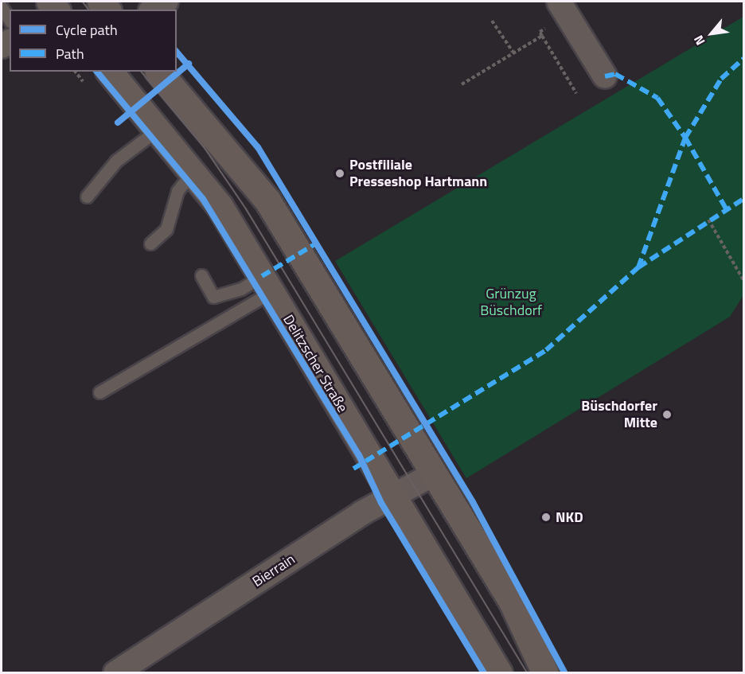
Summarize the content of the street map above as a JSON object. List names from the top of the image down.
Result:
{
  "streets": {
    "main road": ["Delitzscher Straße"],
    "street": ["Bierrain"]
  },
  "crossings": [
    ["Delitzscher Straße", "Bierrain"]
  ],
  "parks": ["Grünzug Büschdorf"],
  "places": ["Postfiliale Presseshop Hartmann", "Büschdorfer Mitte", "NKD"],
  "legend": ["Cycle path", "Path"],
  "north": "bottom left"
}
